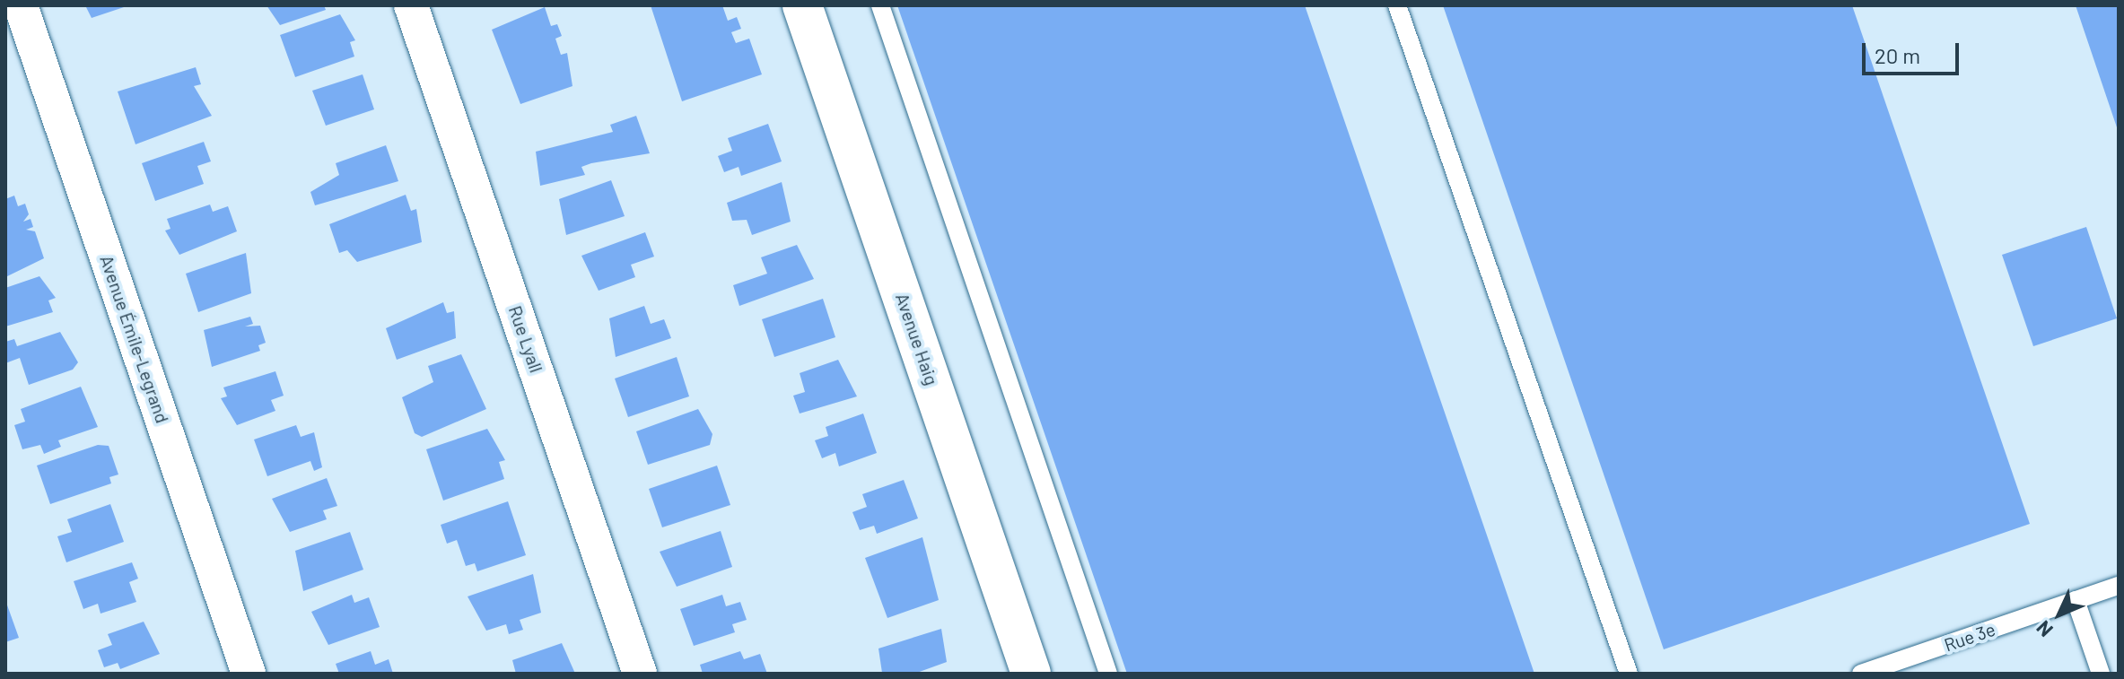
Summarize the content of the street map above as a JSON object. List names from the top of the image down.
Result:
{
  "streets": {
    "street": ["Avenue Émile-Legrand", "Rue Lyall", "Avenue Haig"],
    "lane": ["Rue 3e"]
  },
  "scale_bar": "20 m",
  "north": "bottom left"
}
